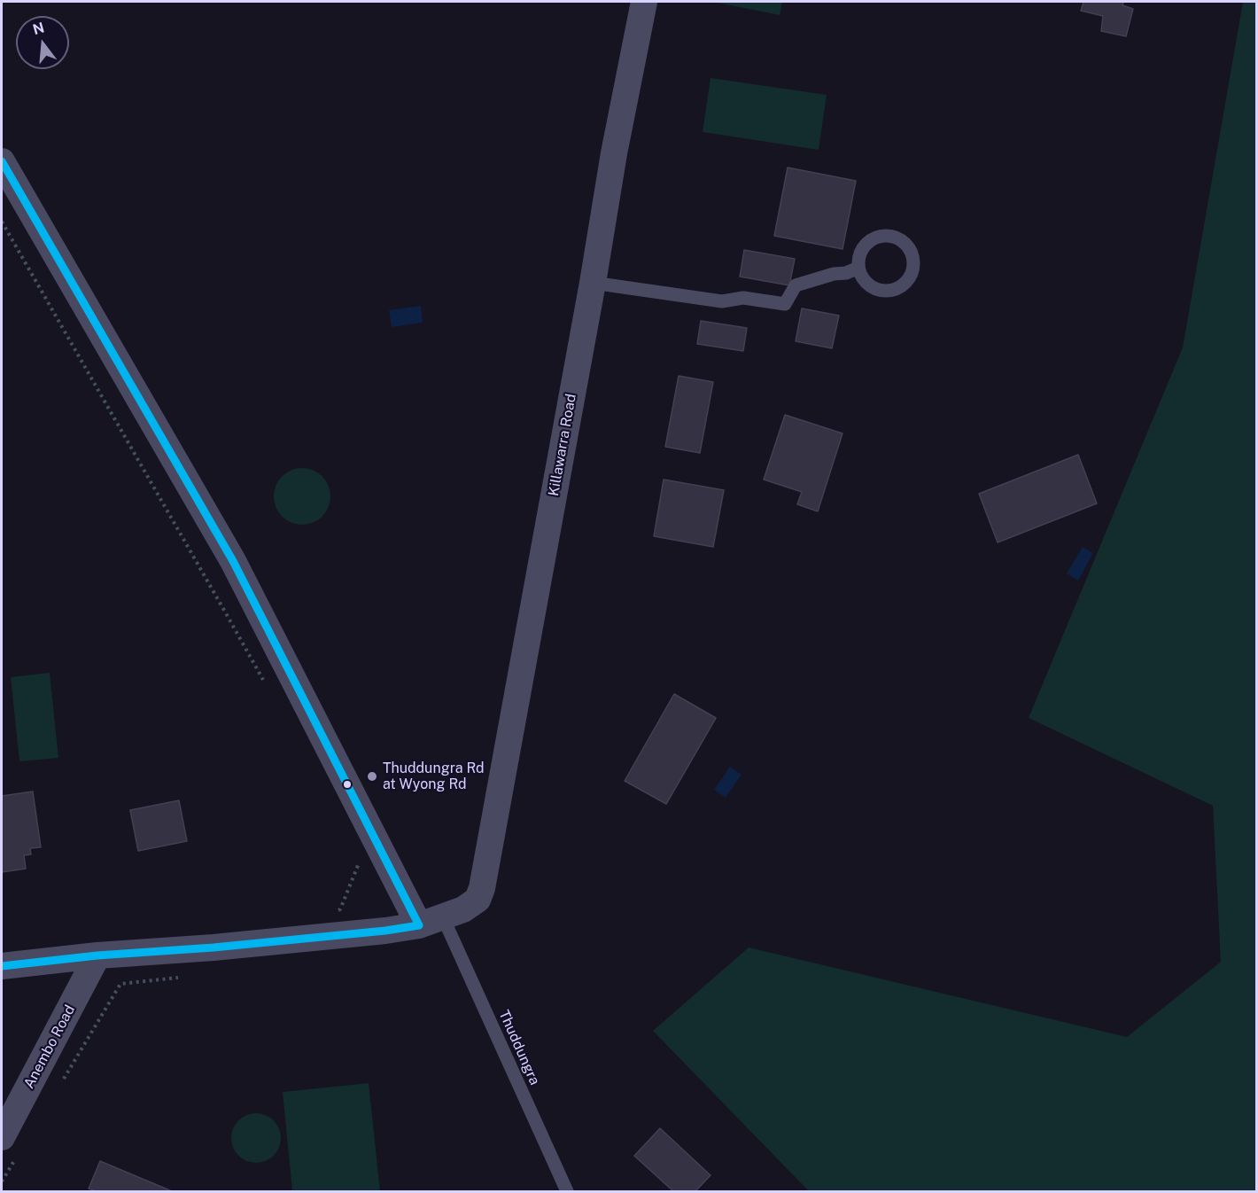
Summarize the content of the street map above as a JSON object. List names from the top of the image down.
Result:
{
  "streets": {
    "street": ["Killawarra Road", "Anembo Road"],
    "lane": ["Thuddungra"]
  },
  "crossings": [
    ["Killawarra Road", "Thuddungra"]
  ],
  "places": ["Thuddungra Rd at Wyong Rd"],
  "north": "top"
}
